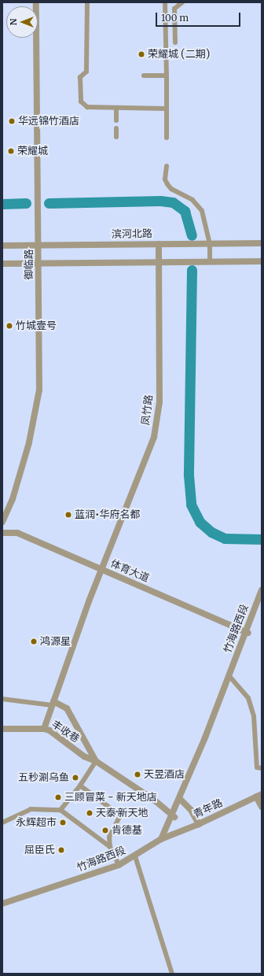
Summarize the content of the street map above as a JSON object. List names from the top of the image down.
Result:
{
  "streets": {
    "street": [
      "滨河北路",
      "御临路",
      "凤竹路",
      "体育大道",
      "竹海路西段",
      "丰收巷",
      "青年路"
    ]
  },
  "crossings": [
    ["滨河北路", "御临路"],
    ["滨河北路", "凤竹路"],
    ["凤竹路", "体育大道"],
    ["凤竹路", "丰收巷"],
    ["体育大道", "竹海路西段"],
    ["竹海路西段", "丰收巷"],
    ["竹海路西段", "青年路"]
  ],
  "places": [
    "荣耀城 (二期)",
    "华远锦竹酒店",
    "荣耀城",
    "竹城壹号",
    "蓝润•华府名都",
    "鸿源星",
    "天昱酒店",
    "五秒涮乌鱼",
    "三顾冒菜 - 新天地店",
    "天泰·新天地",
    "永辉超市",
    "肯德基",
    "屈臣氏"
  ],
  "scale_bar": "100 m",
  "north": "left"
}
